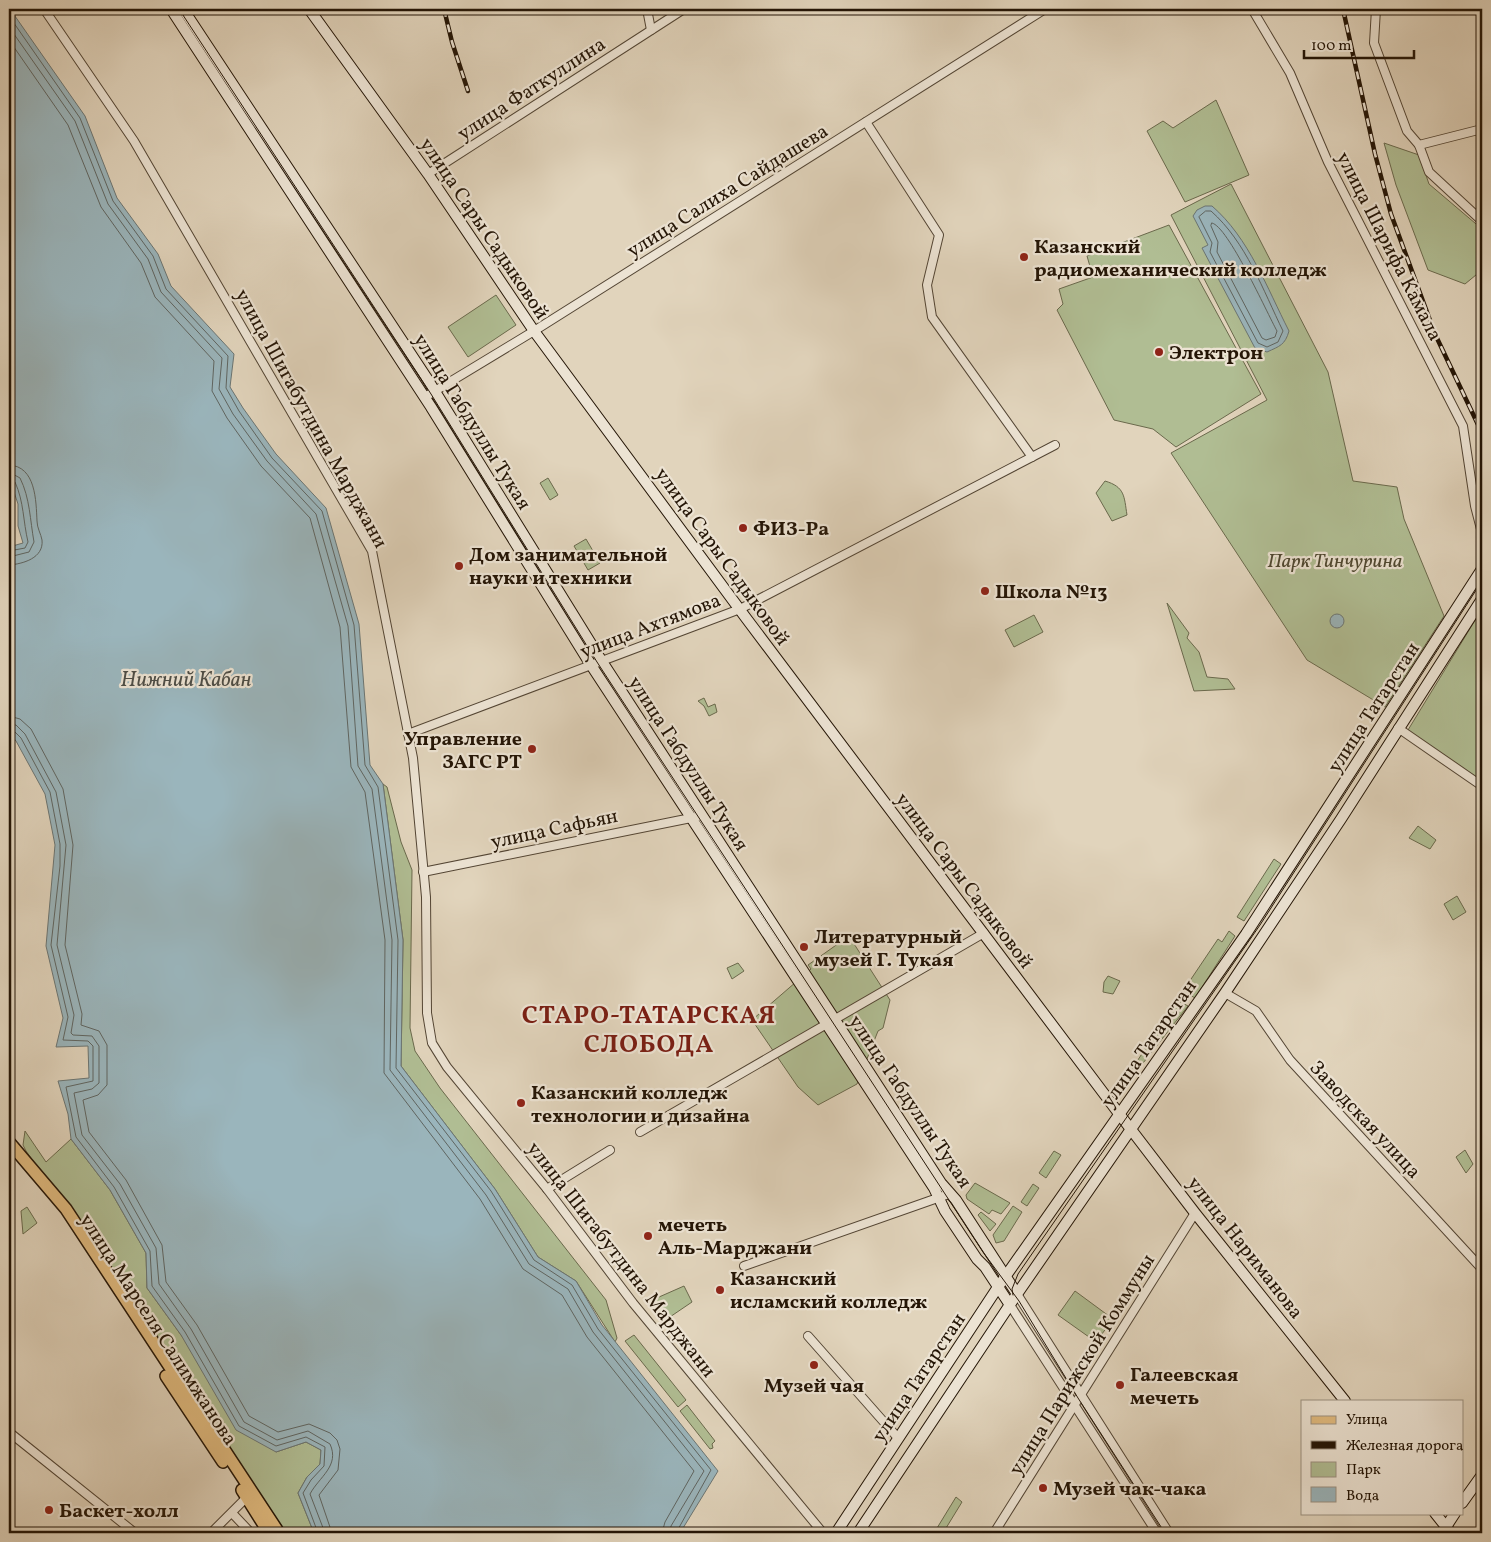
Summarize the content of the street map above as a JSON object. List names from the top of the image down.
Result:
{
  "streets": {
    "main road": [
      "улица Сары Садыковой",
      "улица Габдуллы Тукая",
      "улица Татарстан",
      "улица Нариманова",
      "улица Марселя Салимжанова"
    ],
    "street": [
      "улица Фаткуллина",
      "улица Салиха Сайдашева",
      "улица Шарифа Камала",
      "улица Шигабутдина Марджани",
      "улица Ахтямова",
      "улица Сафьян",
      "Заводская улица",
      "улица Парижской Коммуны"
    ]
  },
  "crossings": [
    ["улица Фаткуллина", "улица Сары Садыковой"],
    ["улица Салиха Сайдашева", "улица Сары Садыковой"],
    ["улица Салиха Сайдашева", "улица Габдуллы Тукая"],
    ["улица Сары Садыковой", "улица Ахтямова"],
    ["улица Сары Садыковой", "улица Татарстан"],
    ["улица Сары Садыковой", "улица Нариманова"],
    ["улица Шигабутдина Марджани", "улица Ахтямова"],
    ["улица Шигабутдина Марджани", "улица Сафьян"],
    ["улица Габдуллы Тукая", "улица Ахтямова"],
    ["улица Габдуллы Тукая", "улица Татарстан"],
    ["улица Габдуллы Тукая", "улица Сафьян"],
    ["улица Габдуллы Тукая", "улица Парижской Коммуны"],
    ["улица Татарстан", "Заводская улица"],
    ["улица Татарстан", "улица Нариманова"],
    ["улица Нариманова", "улица Парижской Коммуны"]
  ],
  "districts": ["СТАРО-ТАТАРСКАЯ СЛОБОДА"],
  "water": ["Нижний Кабан"],
  "parks": ["Парк Тинчурина"],
  "places": [
    "Казанский радиомеханический колледж",
    "Электрон",
    "ФИЗ-Ра",
    "Дом занимательной науки и техники",
    "Школа №13",
    "Управление ЗАГС РТ",
    "Литературный музей Г. Тукая",
    "Казанский колледж технологии и дизайна",
    "мечеть Аль-Марджани",
    "Казанский исламский колледж",
    "Музей чая",
    "Галеевская мечеть",
    "Музей чак-чака",
    "Баскет-холл"
  ],
  "legend": [
    "Улица",
    "Железная дорога",
    "Парк",
    "Вода"
  ],
  "scale_bar": "100 m"
}
